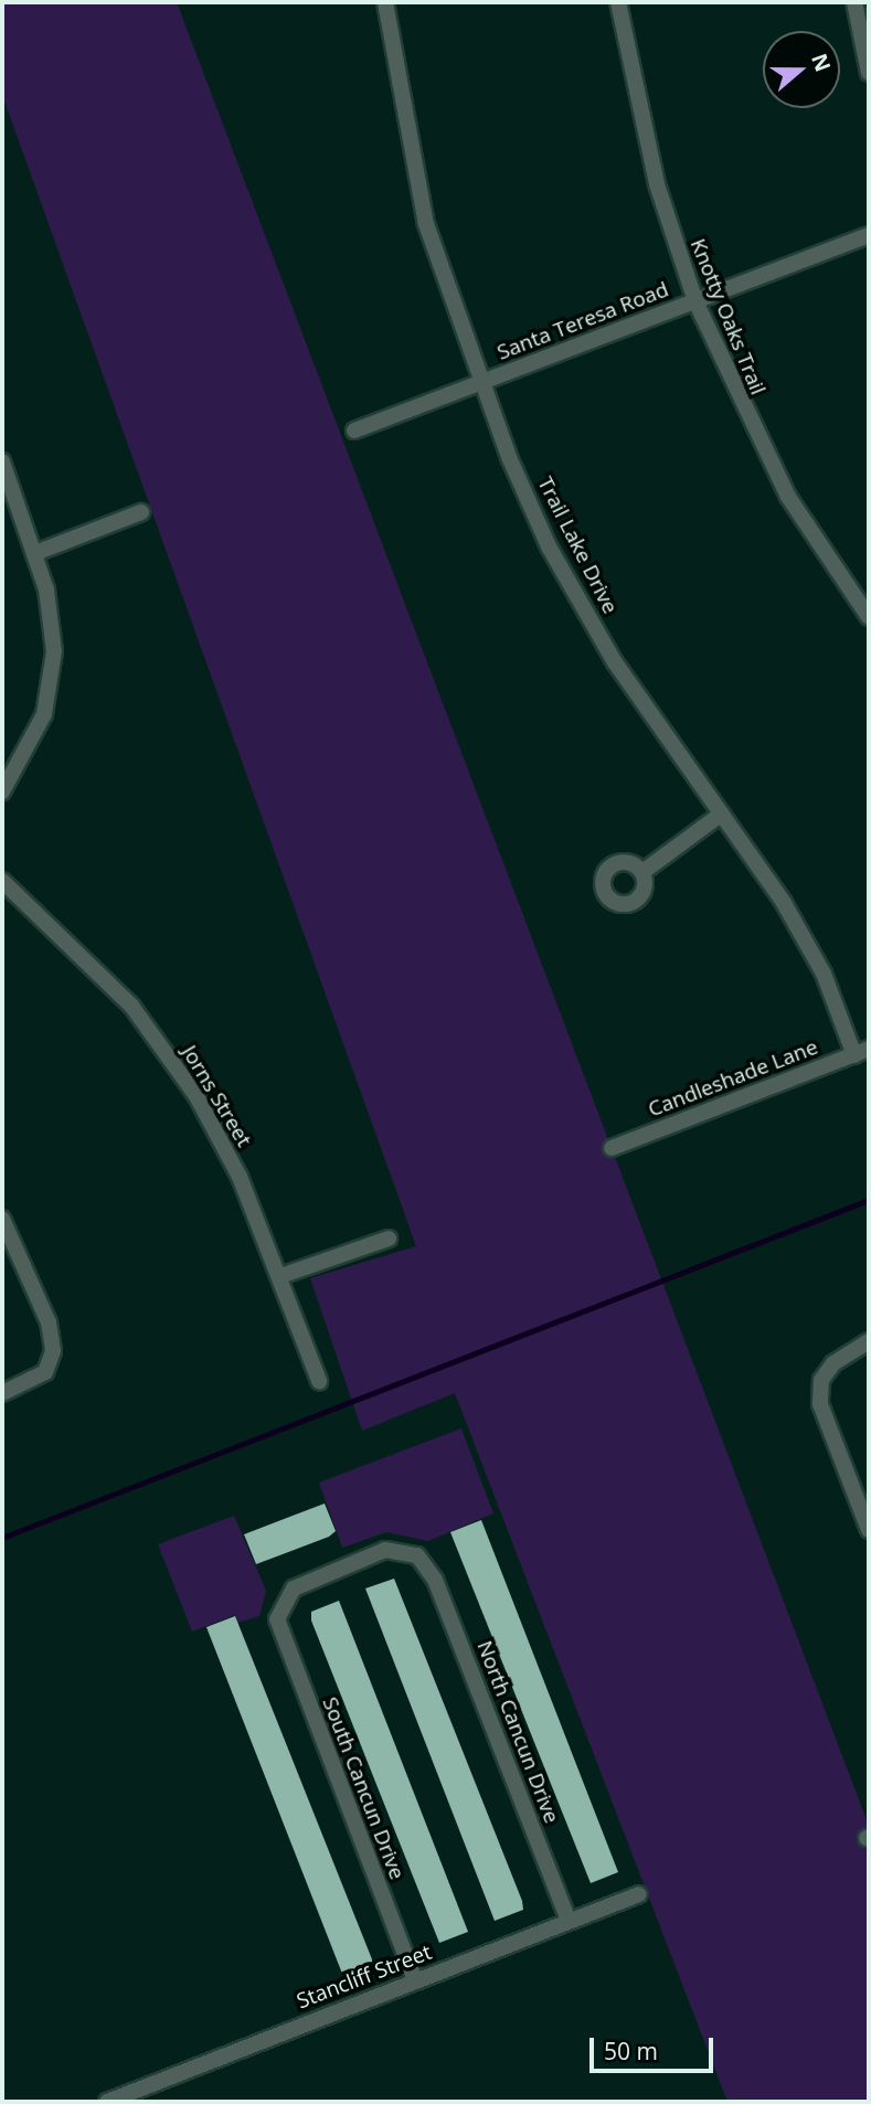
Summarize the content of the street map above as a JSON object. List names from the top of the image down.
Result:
{
  "streets": {
    "street": [
      "Knotty Oaks Trail",
      "Santa Teresa Road",
      "Trail Lake Drive",
      "Candleshade Lane",
      "Jorns Street",
      "North Cancun Drive",
      "South Cancun Drive",
      "Stancliff Street"
    ]
  },
  "crossings": [
    ["Knotty Oaks Trail", "Santa Teresa Road"],
    ["Santa Teresa Road", "Trail Lake Drive"],
    ["Trail Lake Drive", "Candleshade Lane"],
    ["North Cancun Drive", "South Cancun Drive"],
    ["North Cancun Drive", "Stancliff Street"],
    ["South Cancun Drive", "Stancliff Street"]
  ],
  "scale_bar": "50 m",
  "north": "right"
}
